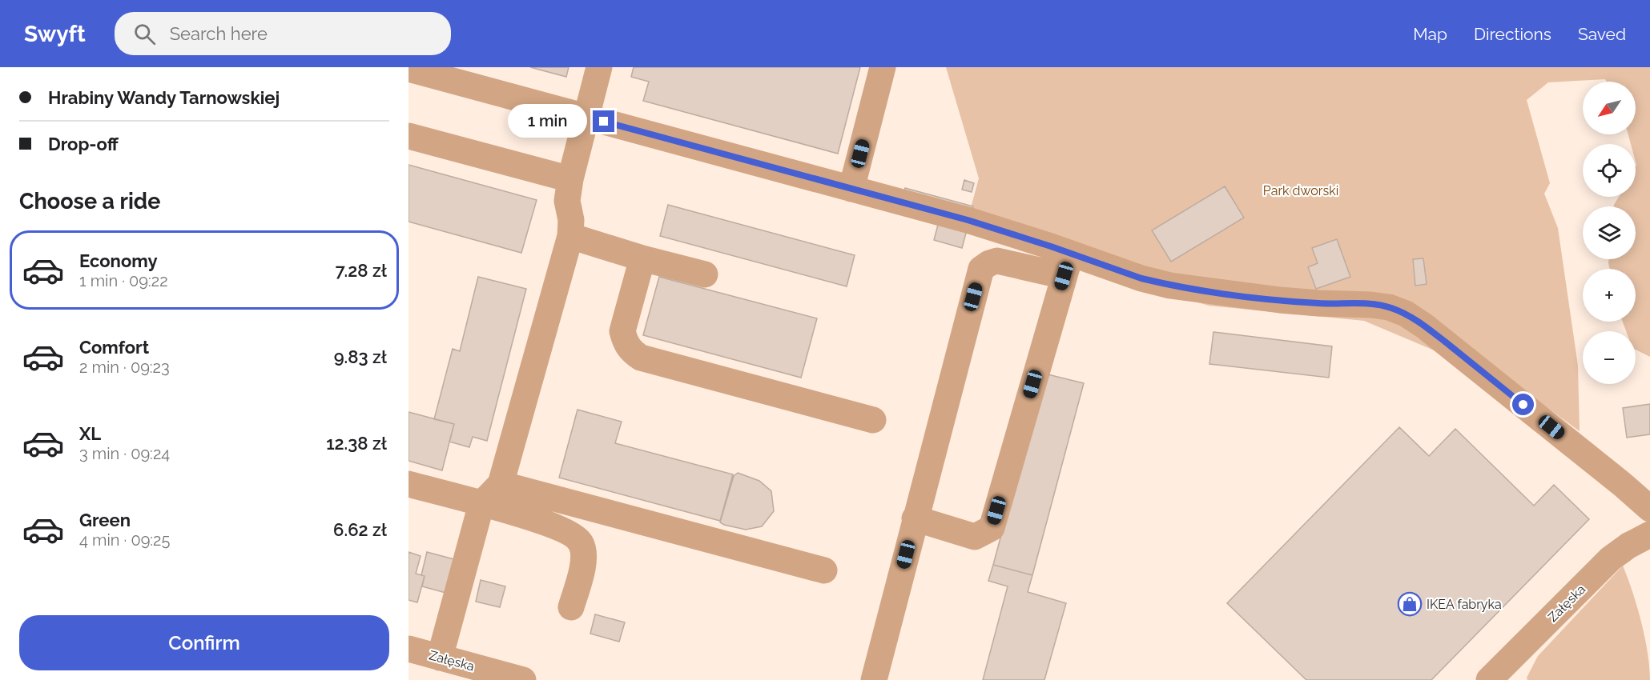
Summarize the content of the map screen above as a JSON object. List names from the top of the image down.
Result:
{
  "streets": {
    "street": ["Załęska"]
  },
  "parks": ["Park dworski"],
  "places": {
    "shop": ["IKEA fabryka"]
  },
  "north": "bottom left",
  "page": {
    "header": "Swyft",
    "search": "Search here",
    "nav": ["Map", "Directions", "Saved"],
    "banner": ["Hrabiny Wandy Tarnowskiej", "Drop-off"],
    "map_buttons": ["+", "−"],
    "bubble": "1 min",
    "heading": "Choose a ride",
    "list": [
      {
        "name": "Economy",
        "note": "1 min · 09:22",
        "value": "7.28 zł"
      },
      {
        "name": "Comfort",
        "note": "2 min · 09:23",
        "value": "9.83 zł"
      },
      {
        "name": "XL",
        "note": "3 min · 09:24",
        "value": "12.38 zł"
      },
      {
        "name": "Green",
        "note": "4 min · 09:25",
        "value": "6.62 zł"
      }
    ],
    "buttons": "Confirm"
  }
}
